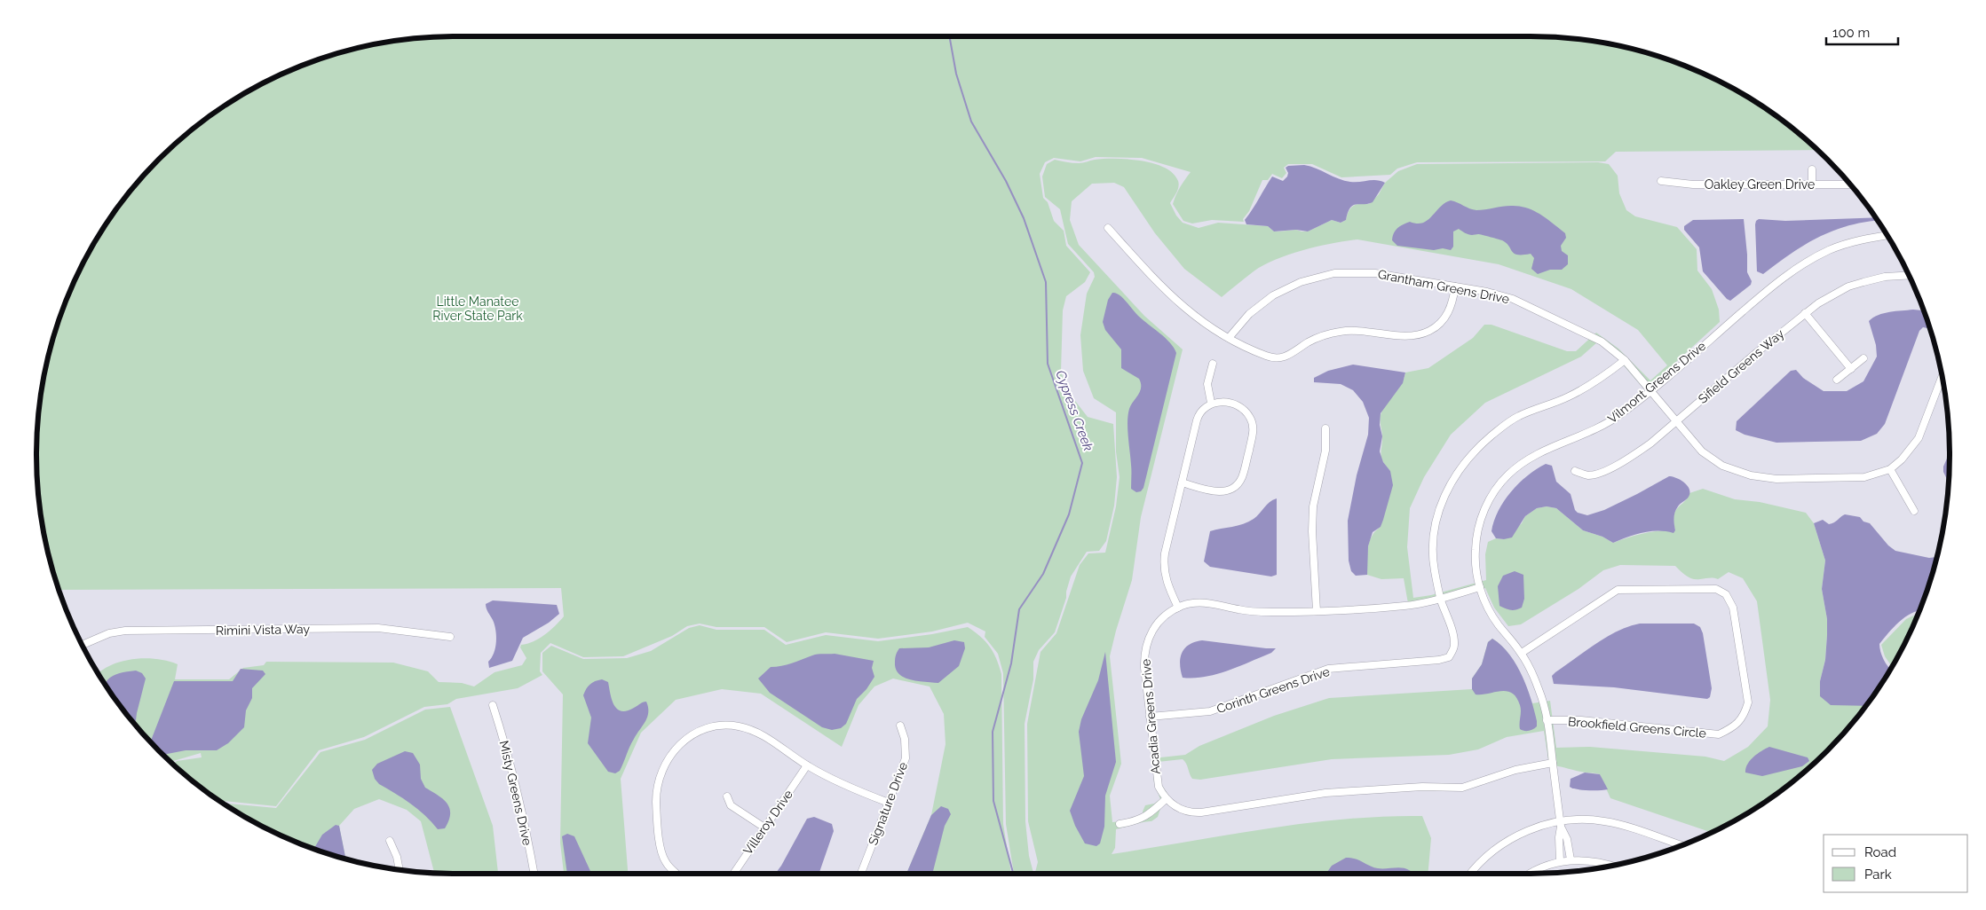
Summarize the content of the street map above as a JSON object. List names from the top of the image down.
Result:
{
  "streets": {
    "street": [
      "Oakley Green Drive",
      "Grantham Greens Drive",
      "Sifield Greens Way",
      "Vilmont Greens Drive",
      "Rimini Vista Way",
      "Corinth Greens Drive",
      "Acadia Greens Drive",
      "Brookfield Greens Circle",
      "Misty Greens Drive",
      "Signature Drive",
      "Villeroy Drive"
    ]
  },
  "crossings": [
    ["Grantham Greens Drive", "Sifield Greens Way"],
    ["Grantham Greens Drive", "Vilmont Greens Drive"],
    ["Grantham Greens Drive", "Corinth Greens Drive"],
    ["Vilmont Greens Drive", "Acadia Greens Drive"],
    ["Vilmont Greens Drive", "Brookfield Greens Circle"],
    ["Corinth Greens Drive", "Acadia Greens Drive"]
  ],
  "water": ["Cypress Creek"],
  "parks": ["Little Manatee River State Park"],
  "legend": ["Road", "Park"],
  "scale_bar": "100 m"
}
